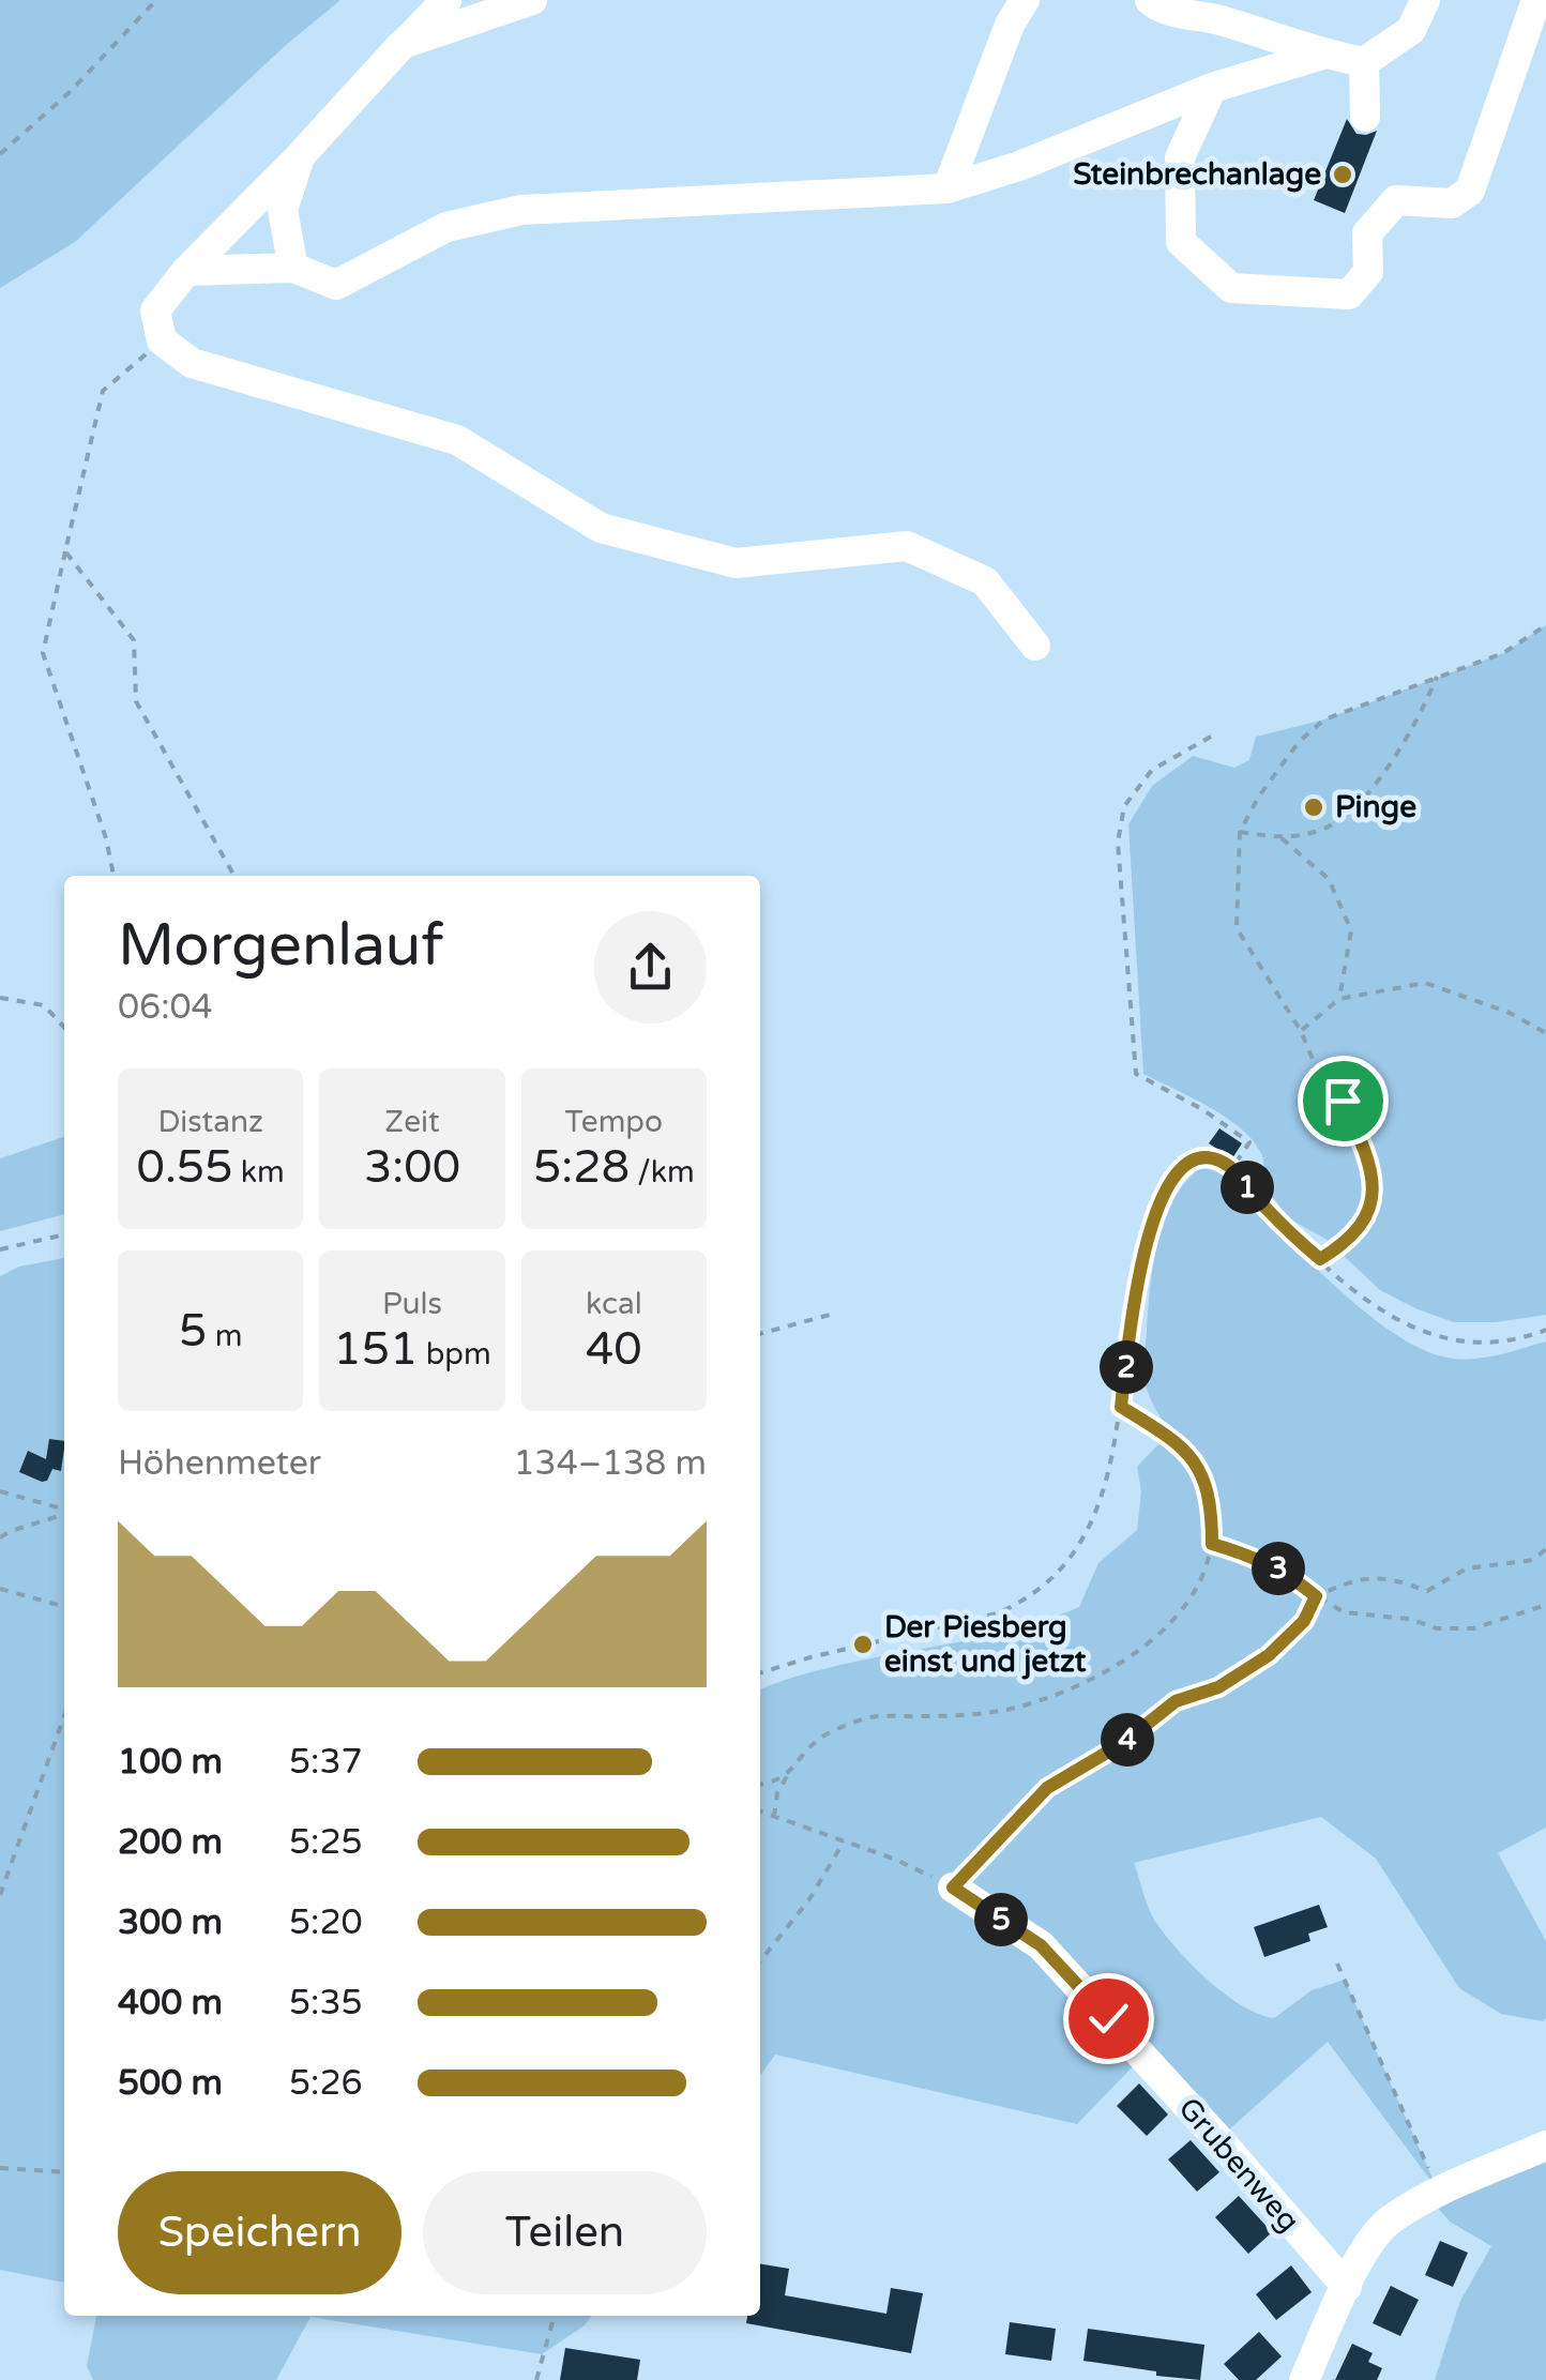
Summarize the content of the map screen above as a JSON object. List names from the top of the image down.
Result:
{
  "streets": {
    "street": ["Grubenweg"]
  },
  "places": ["Steinbrechanlage", "Pinge", "Der Piesberg einst und jetzt"],
  "page": {
    "heading": ["Morgenlauf", "06:04"],
    "stats": [
      ["Distanz", "0.55 km"],
      ["Zeit", "3:00"],
      ["Tempo", "5:28 /km"],
      ["5 m"],
      ["Puls", "151 bpm"],
      ["kcal", "40"]
    ],
    "pins": [
      "1",
      "2",
      "3",
      "4",
      "5"
    ],
    "chart": ["Höhenmeter", "134–138 m"],
    "list": [
      {
        "name": "100 m",
        "note": "5:37"
      },
      {
        "name": "200 m",
        "note": "5:25"
      },
      {
        "name": "300 m",
        "note": "5:20"
      },
      {
        "name": "400 m",
        "note": "5:35"
      },
      {
        "name": "500 m",
        "note": "5:26"
      }
    ],
    "buttons": ["Speichern", "Teilen"]
  }
}
